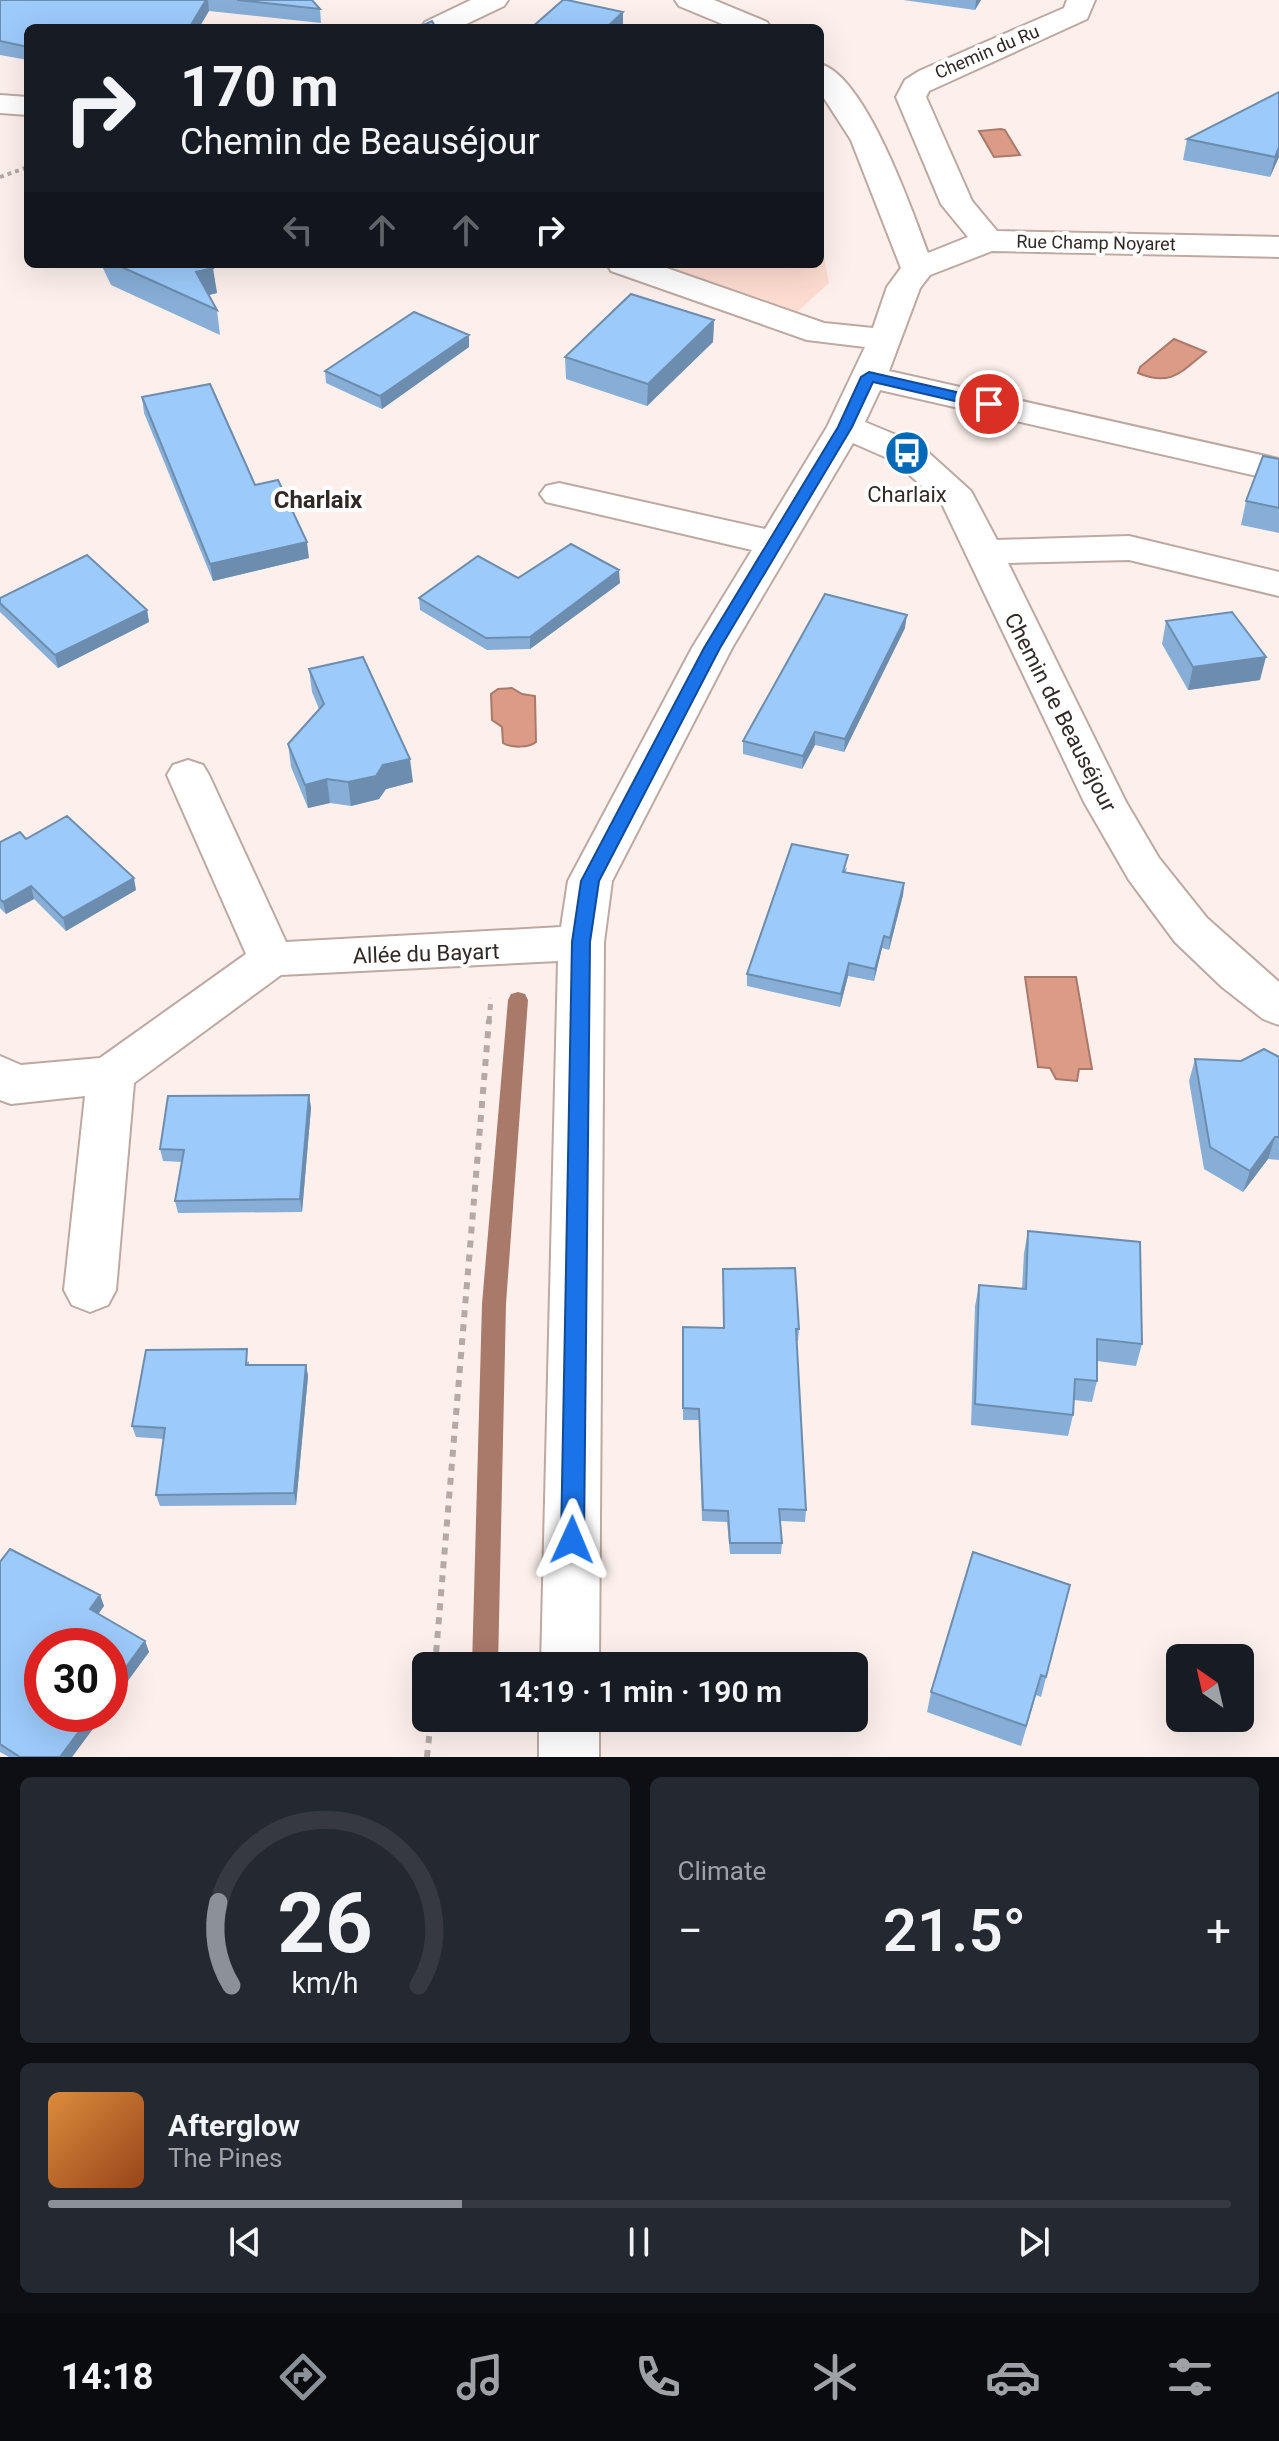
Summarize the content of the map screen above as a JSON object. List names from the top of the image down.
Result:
{
  "streets": {
    "street": [
      "Chemin du Ru",
      "Rue Champ Noyaret",
      "Chemin de Beauséjour",
      "Allée du Bayart"
    ]
  },
  "crossings": [
    ["Chemin du Ru", "Rue Champ Noyaret"]
  ],
  "districts": ["Charlaix"],
  "places": {
    "bus stop": ["Charlaix"]
  },
  "north": "top left",
  "page": {
    "turn": ["170 m", "Chemin de Beauséjour"],
    "limit": "30",
    "trip": "14:19 · 1 min · 190 m",
    "tile": "Climate",
    "heat": ["−", "21.5°", "+"],
    "song": ["Afterglow", "The Pines"],
    "tabs": "14:18",
    "gauge": ["26", "km/h"]
  }
}
